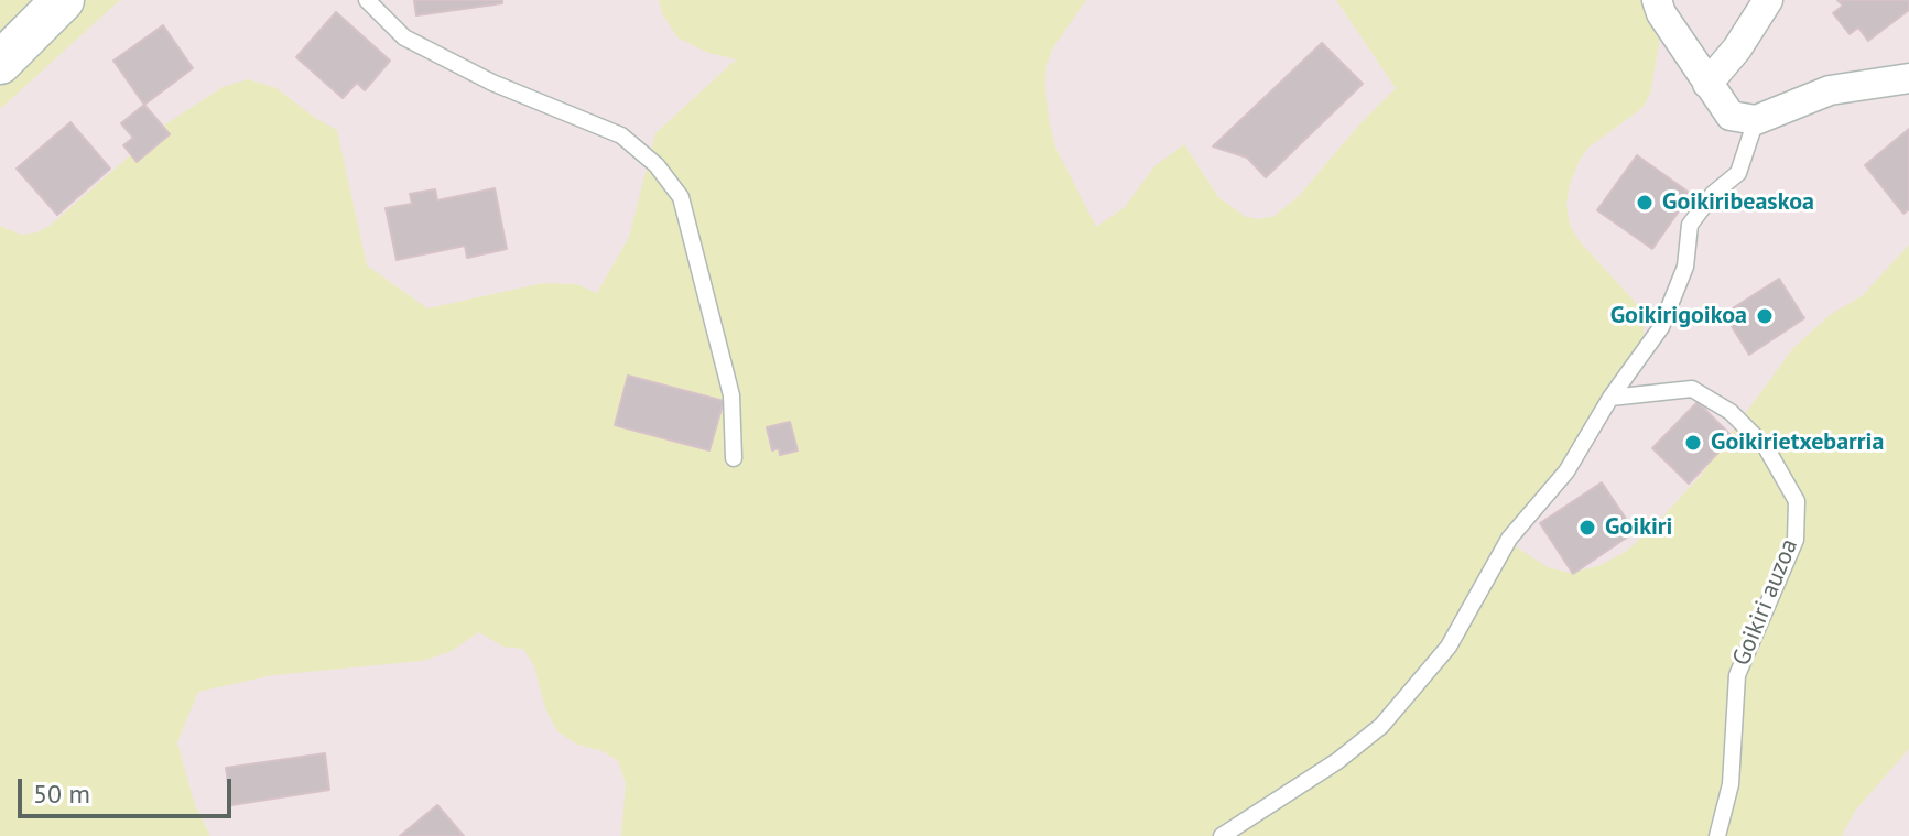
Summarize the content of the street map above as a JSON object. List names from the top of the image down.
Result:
{
  "streets": {
    "lane": ["Goikiri auzoa"]
  },
  "places": [
    "Goikiribeaskoa",
    "Goikirigoikoa",
    "Goikirietxebarria",
    "Goikiri"
  ],
  "scale_bar": "50 m"
}
